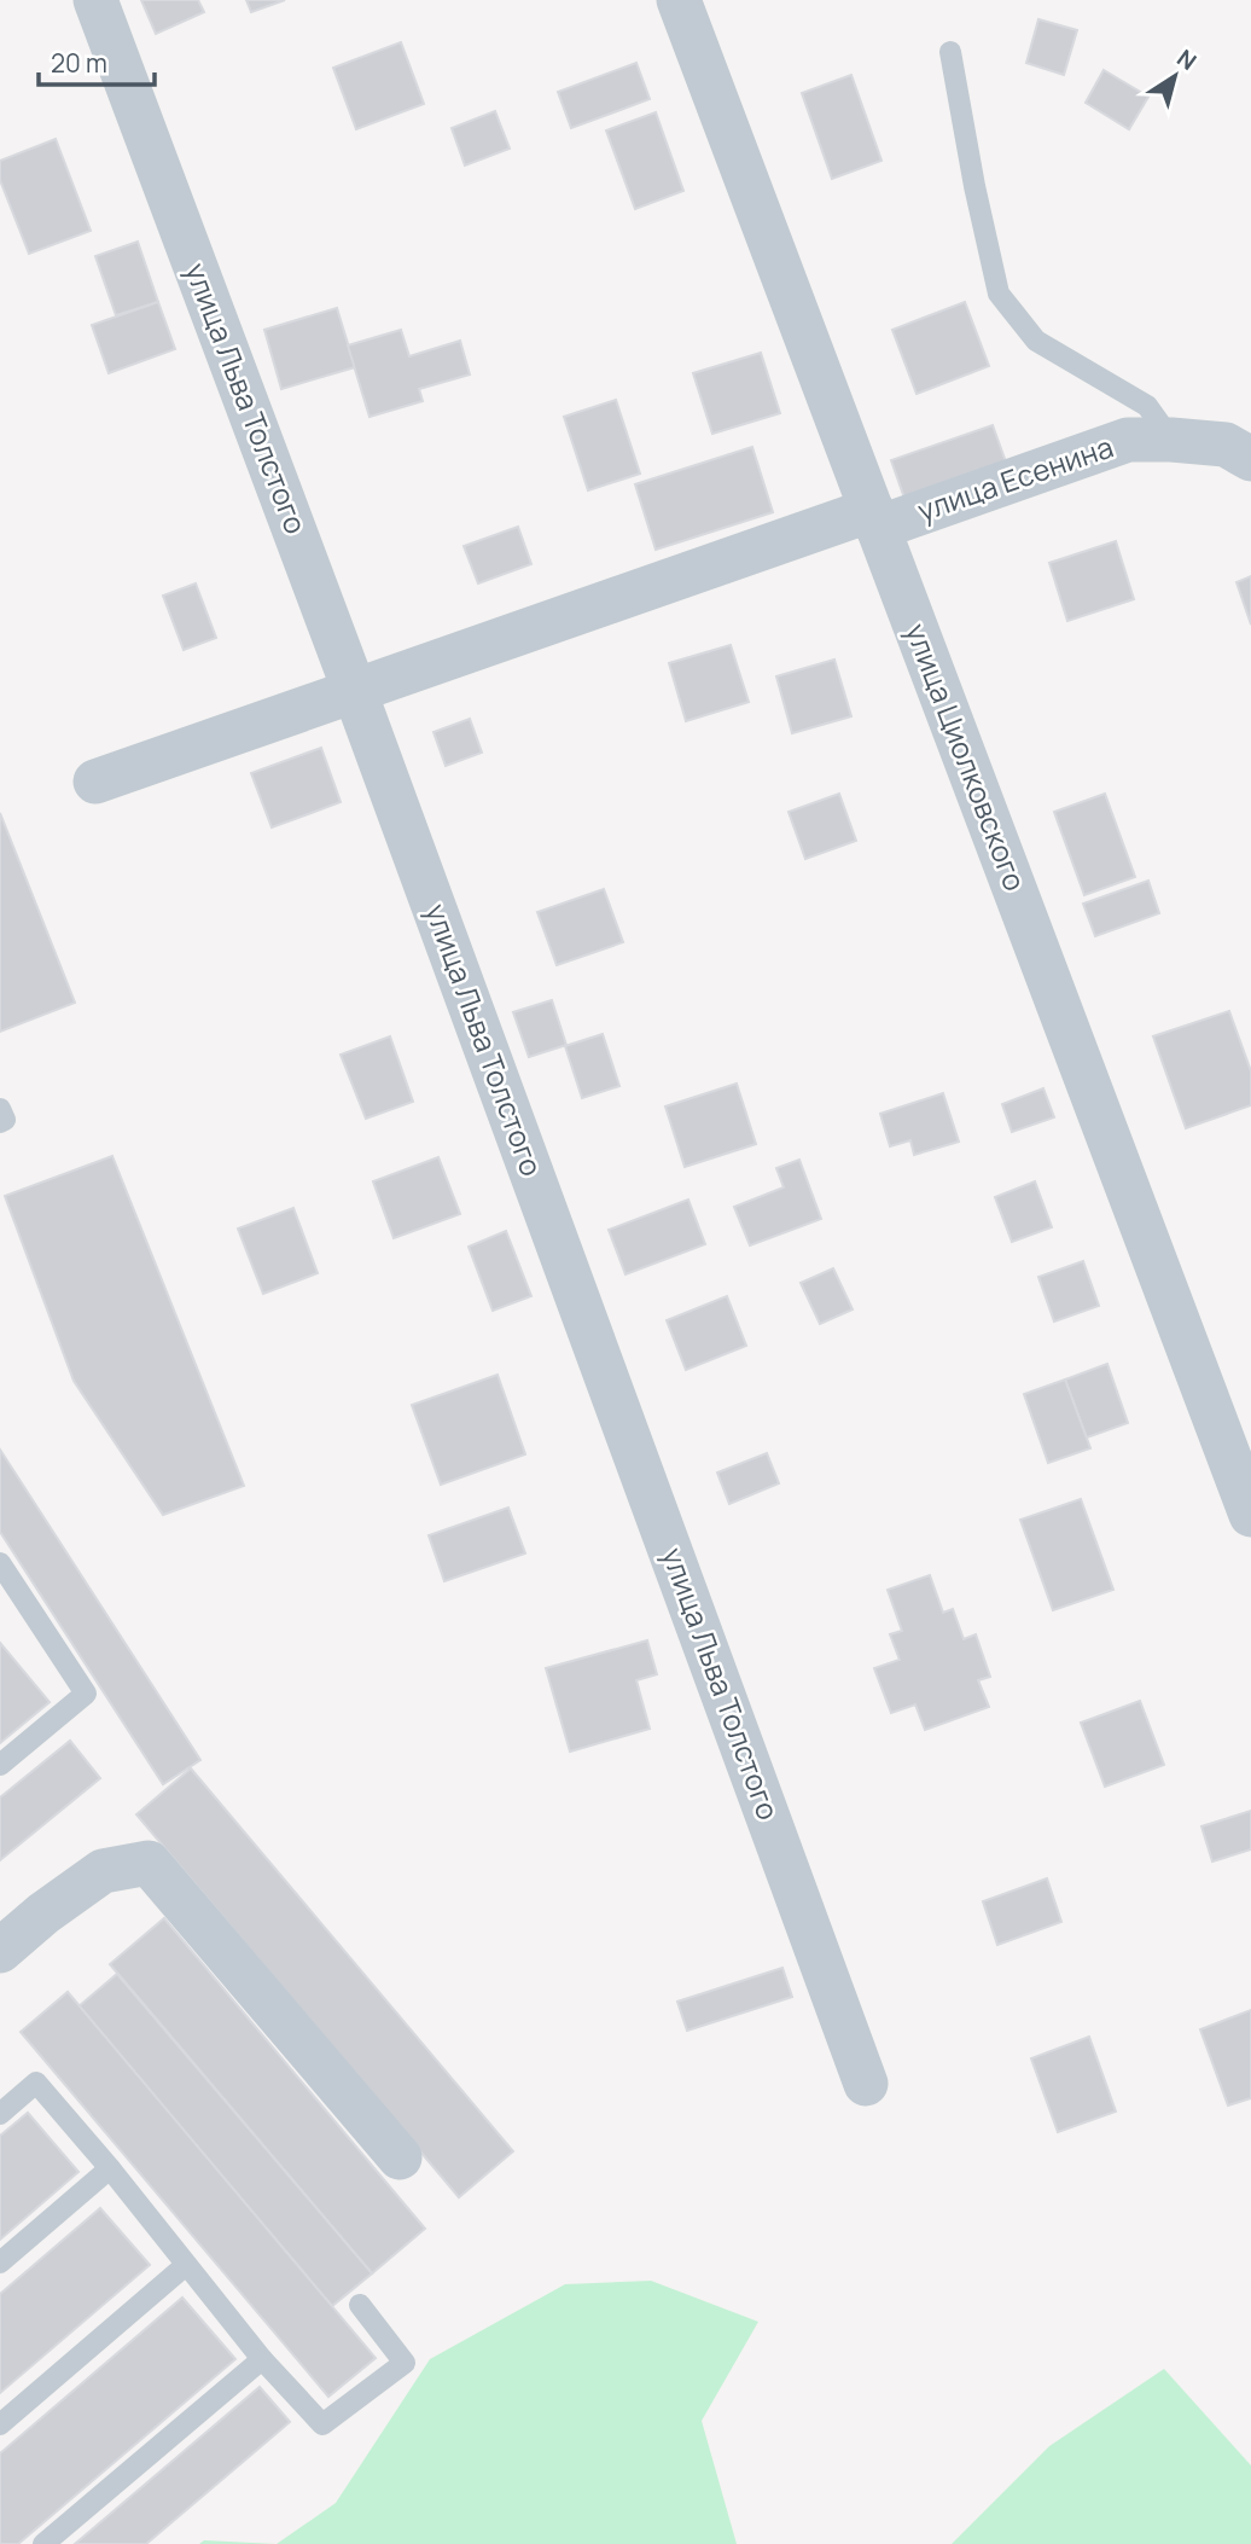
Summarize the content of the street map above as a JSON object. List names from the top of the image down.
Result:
{
  "streets": {
    "street": ["улица Льва Толстого", "улица Есенина", "улица Циолковского"]
  },
  "crossings": [
    ["улица Льва Толстого", "улица Есенина"],
    ["улица Есенина", "улица Циолковского"]
  ],
  "scale_bar": "20 m",
  "north": "top right"
}
